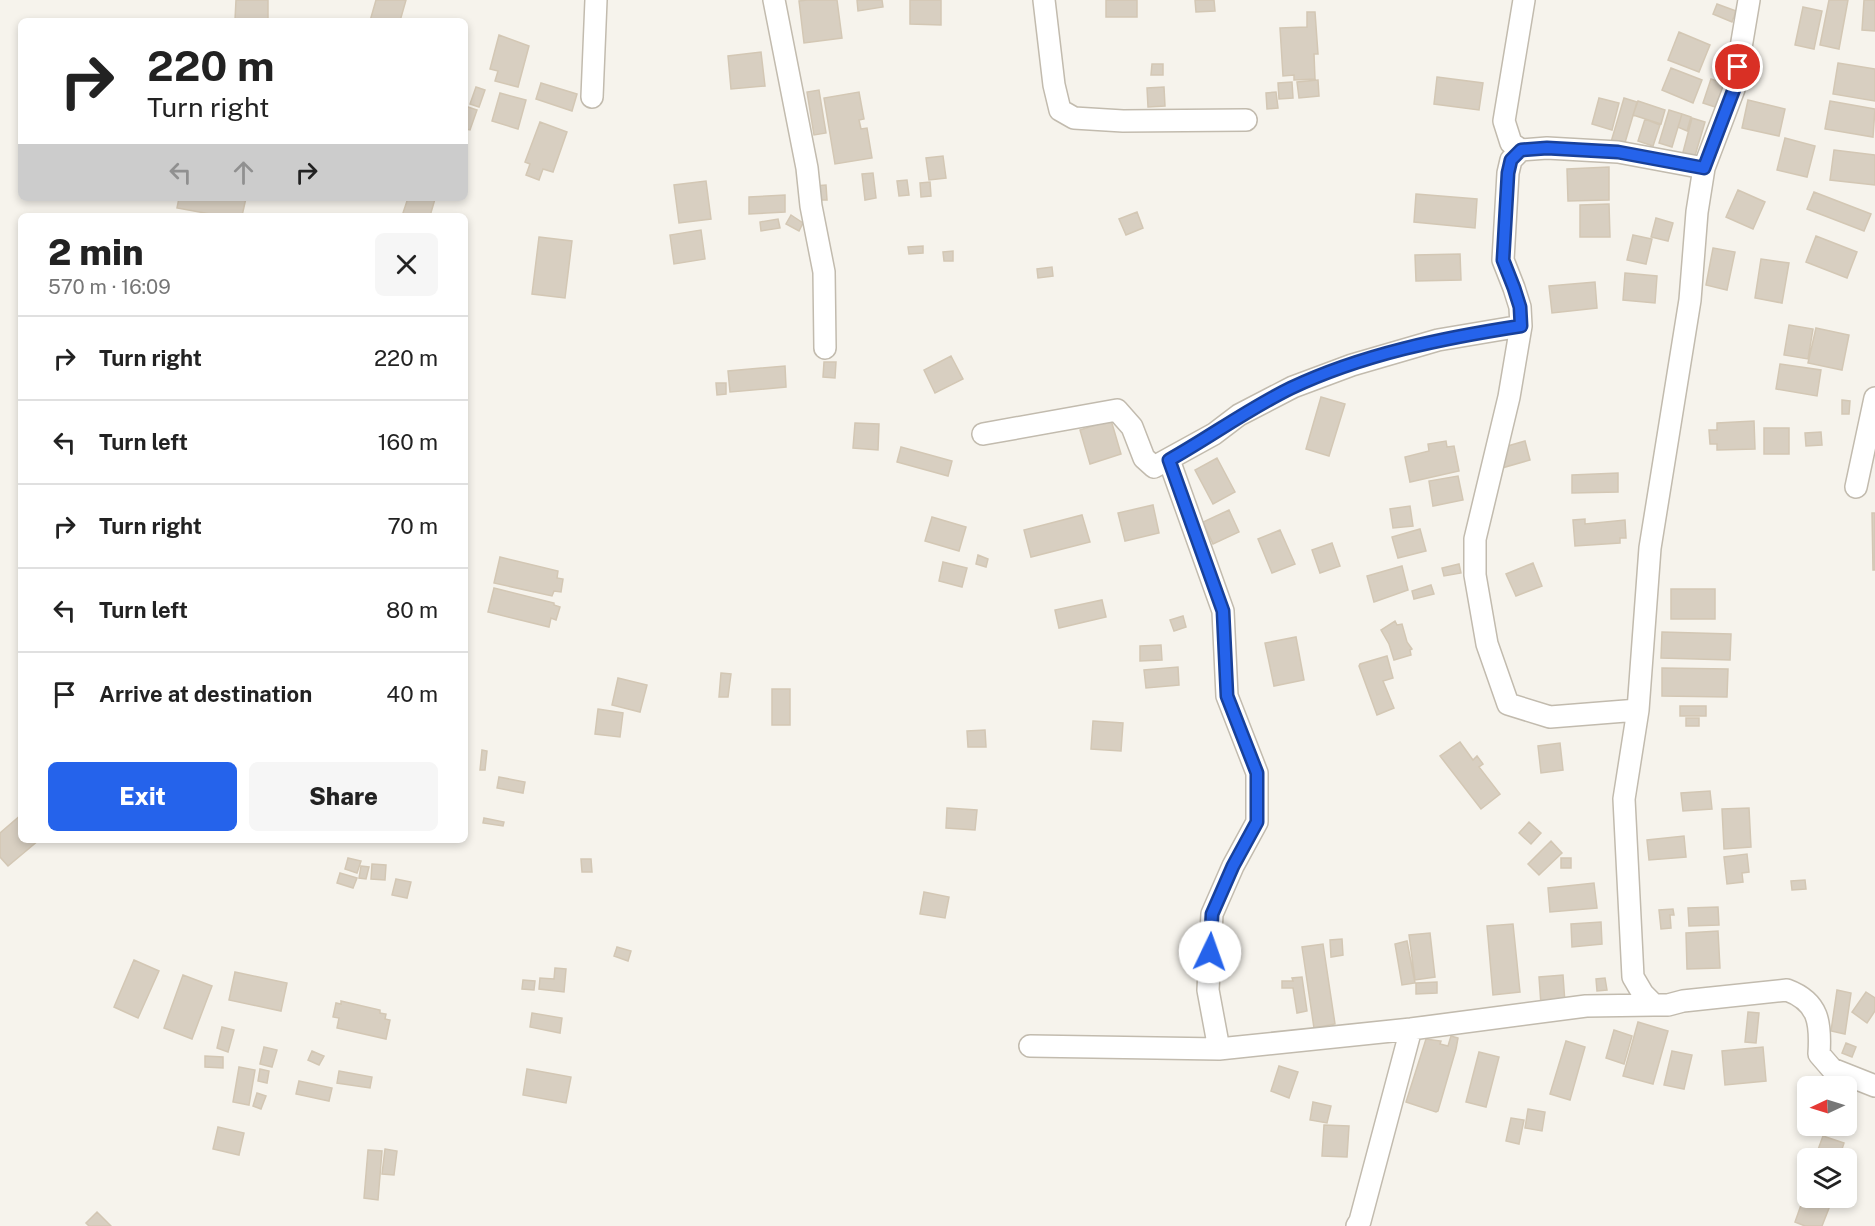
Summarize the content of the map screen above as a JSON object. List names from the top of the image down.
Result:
{
  "north": "left",
  "page": {
    "turn": ["220 m", "Turn right"],
    "heading": ["2 min", "570 m · 16:09"],
    "list": [
      {
        "name": "Turn right",
        "value": "220 m"
      },
      {
        "name": "Turn left",
        "value": "160 m"
      },
      {
        "name": "Turn right",
        "value": "70 m"
      },
      {
        "name": "Turn left",
        "value": "80 m"
      },
      {
        "name": "Arrive at destination",
        "value": "40 m"
      }
    ],
    "buttons": ["Exit", "Share"]
  }
}
